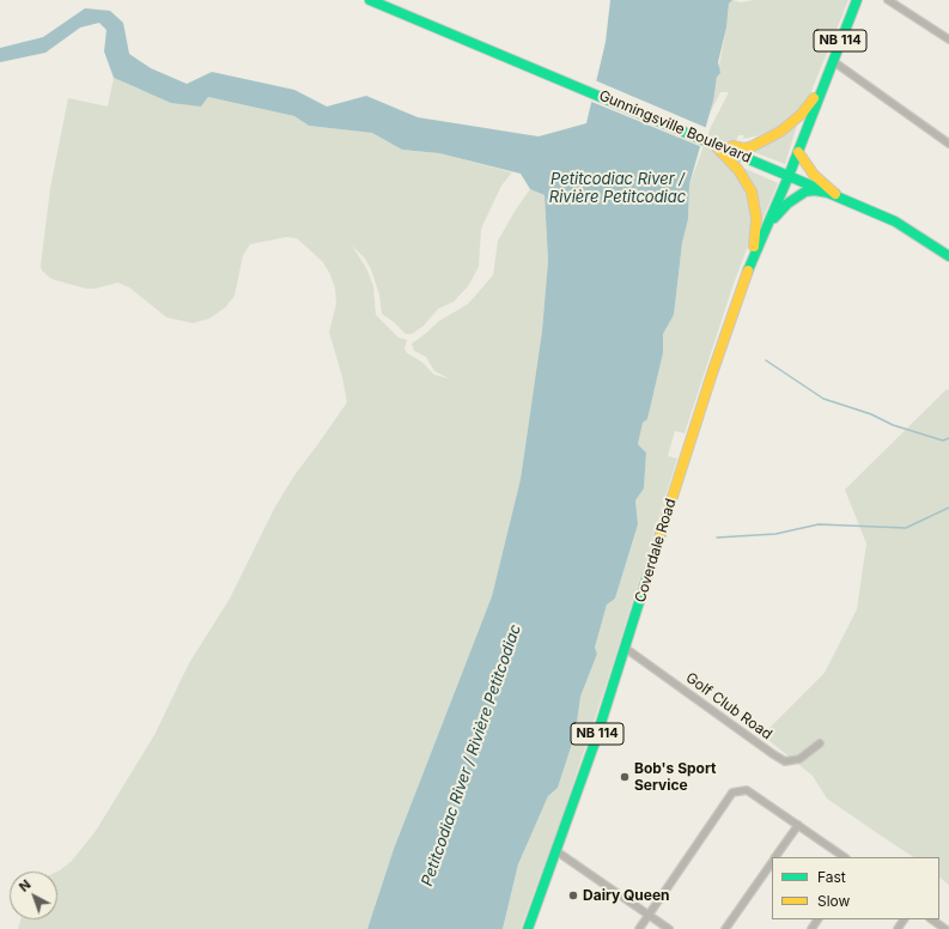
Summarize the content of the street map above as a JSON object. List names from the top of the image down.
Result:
{
  "streets": {
    "main road": ["NB 114", "Gunningsville Boulevard", "Coverdale Road"],
    "street": ["Golf Club Road"]
  },
  "crossings": [
    ["NB 114", "Gunningsville Boulevard"],
    ["NB 114", "Coverdale Road"],
    ["Gunningsville Boulevard", "Coverdale Road"],
    ["Coverdale Road", "Golf Club Road"]
  ],
  "water": ["Petitcodiac River / Rivière Petitcodiac"],
  "places": ["Bob's Sport Service", "Dairy Queen"],
  "legend": ["Fast", "Slow"],
  "north": "top left"
}
